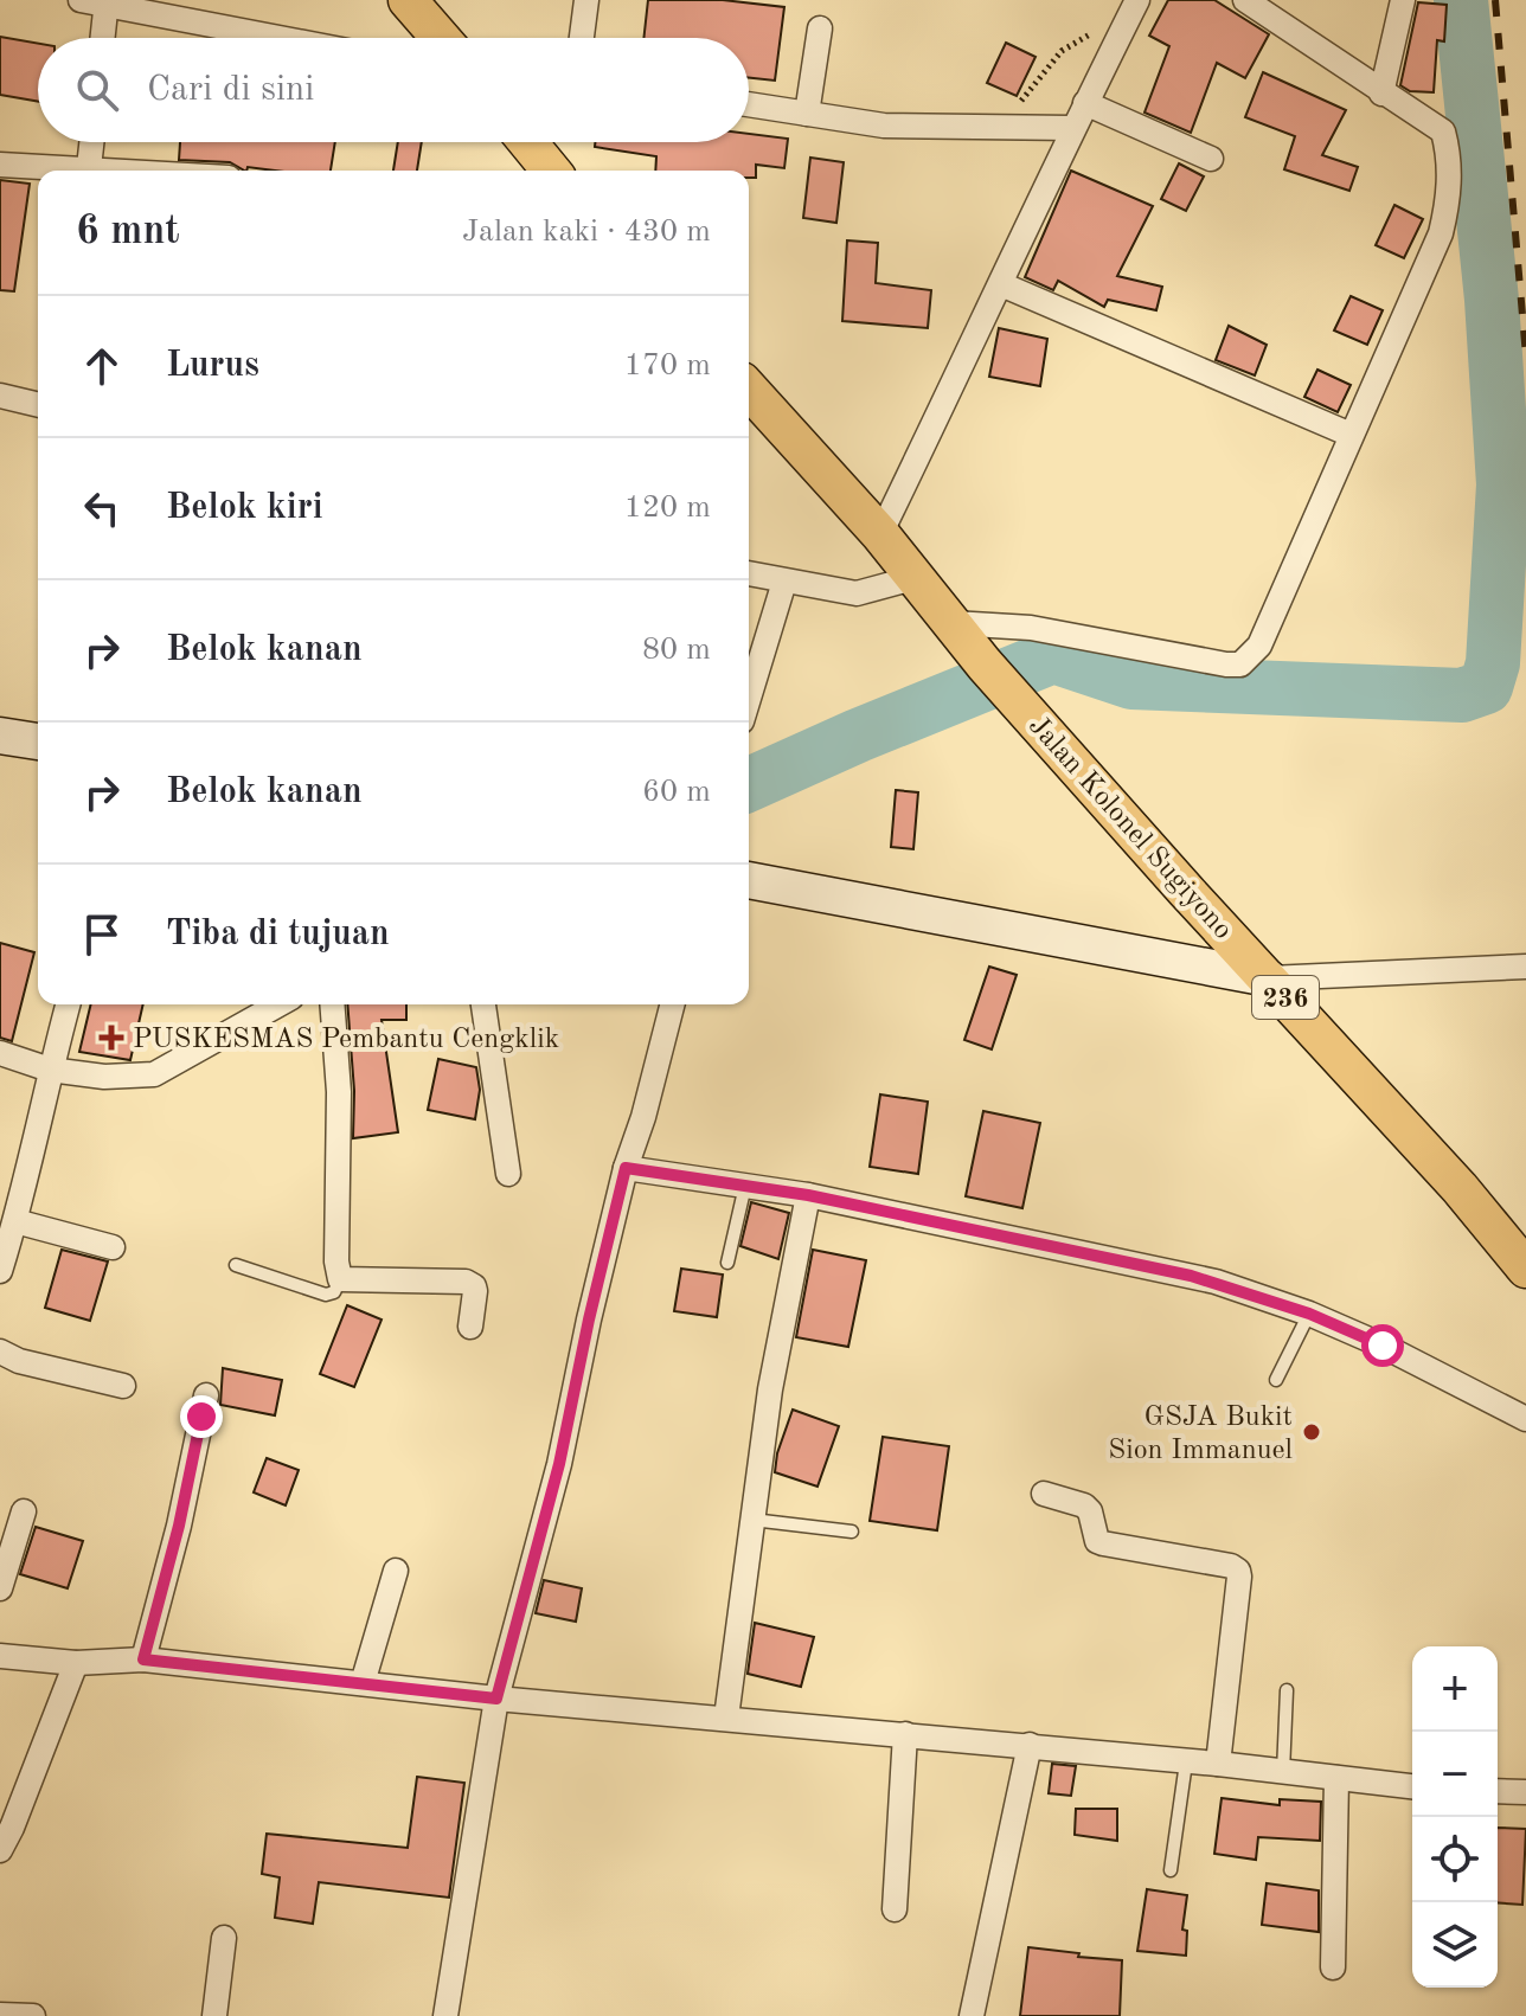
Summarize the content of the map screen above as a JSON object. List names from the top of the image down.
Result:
{
  "streets": {
    "main road": ["Jalan Kolonel Sugiyono", "236"]
  },
  "places": {
    "health": ["PUSKESMAS Pembantu Cengklik"],
    "other": ["GSJA Bukit Sion Immanuel"]
  },
  "page": {
    "search": "Cari di sini",
    "heading": ["6 mnt", "Jalan kaki · 430 m"],
    "list": [
      ["Lurus", "170 m"],
      ["Belok kiri", "120 m"],
      ["Belok kanan", "80 m"],
      ["Belok kanan", "60 m"],
      "Tiba di tujuan"
    ],
    "map_buttons": ["+", "−"]
  }
}
